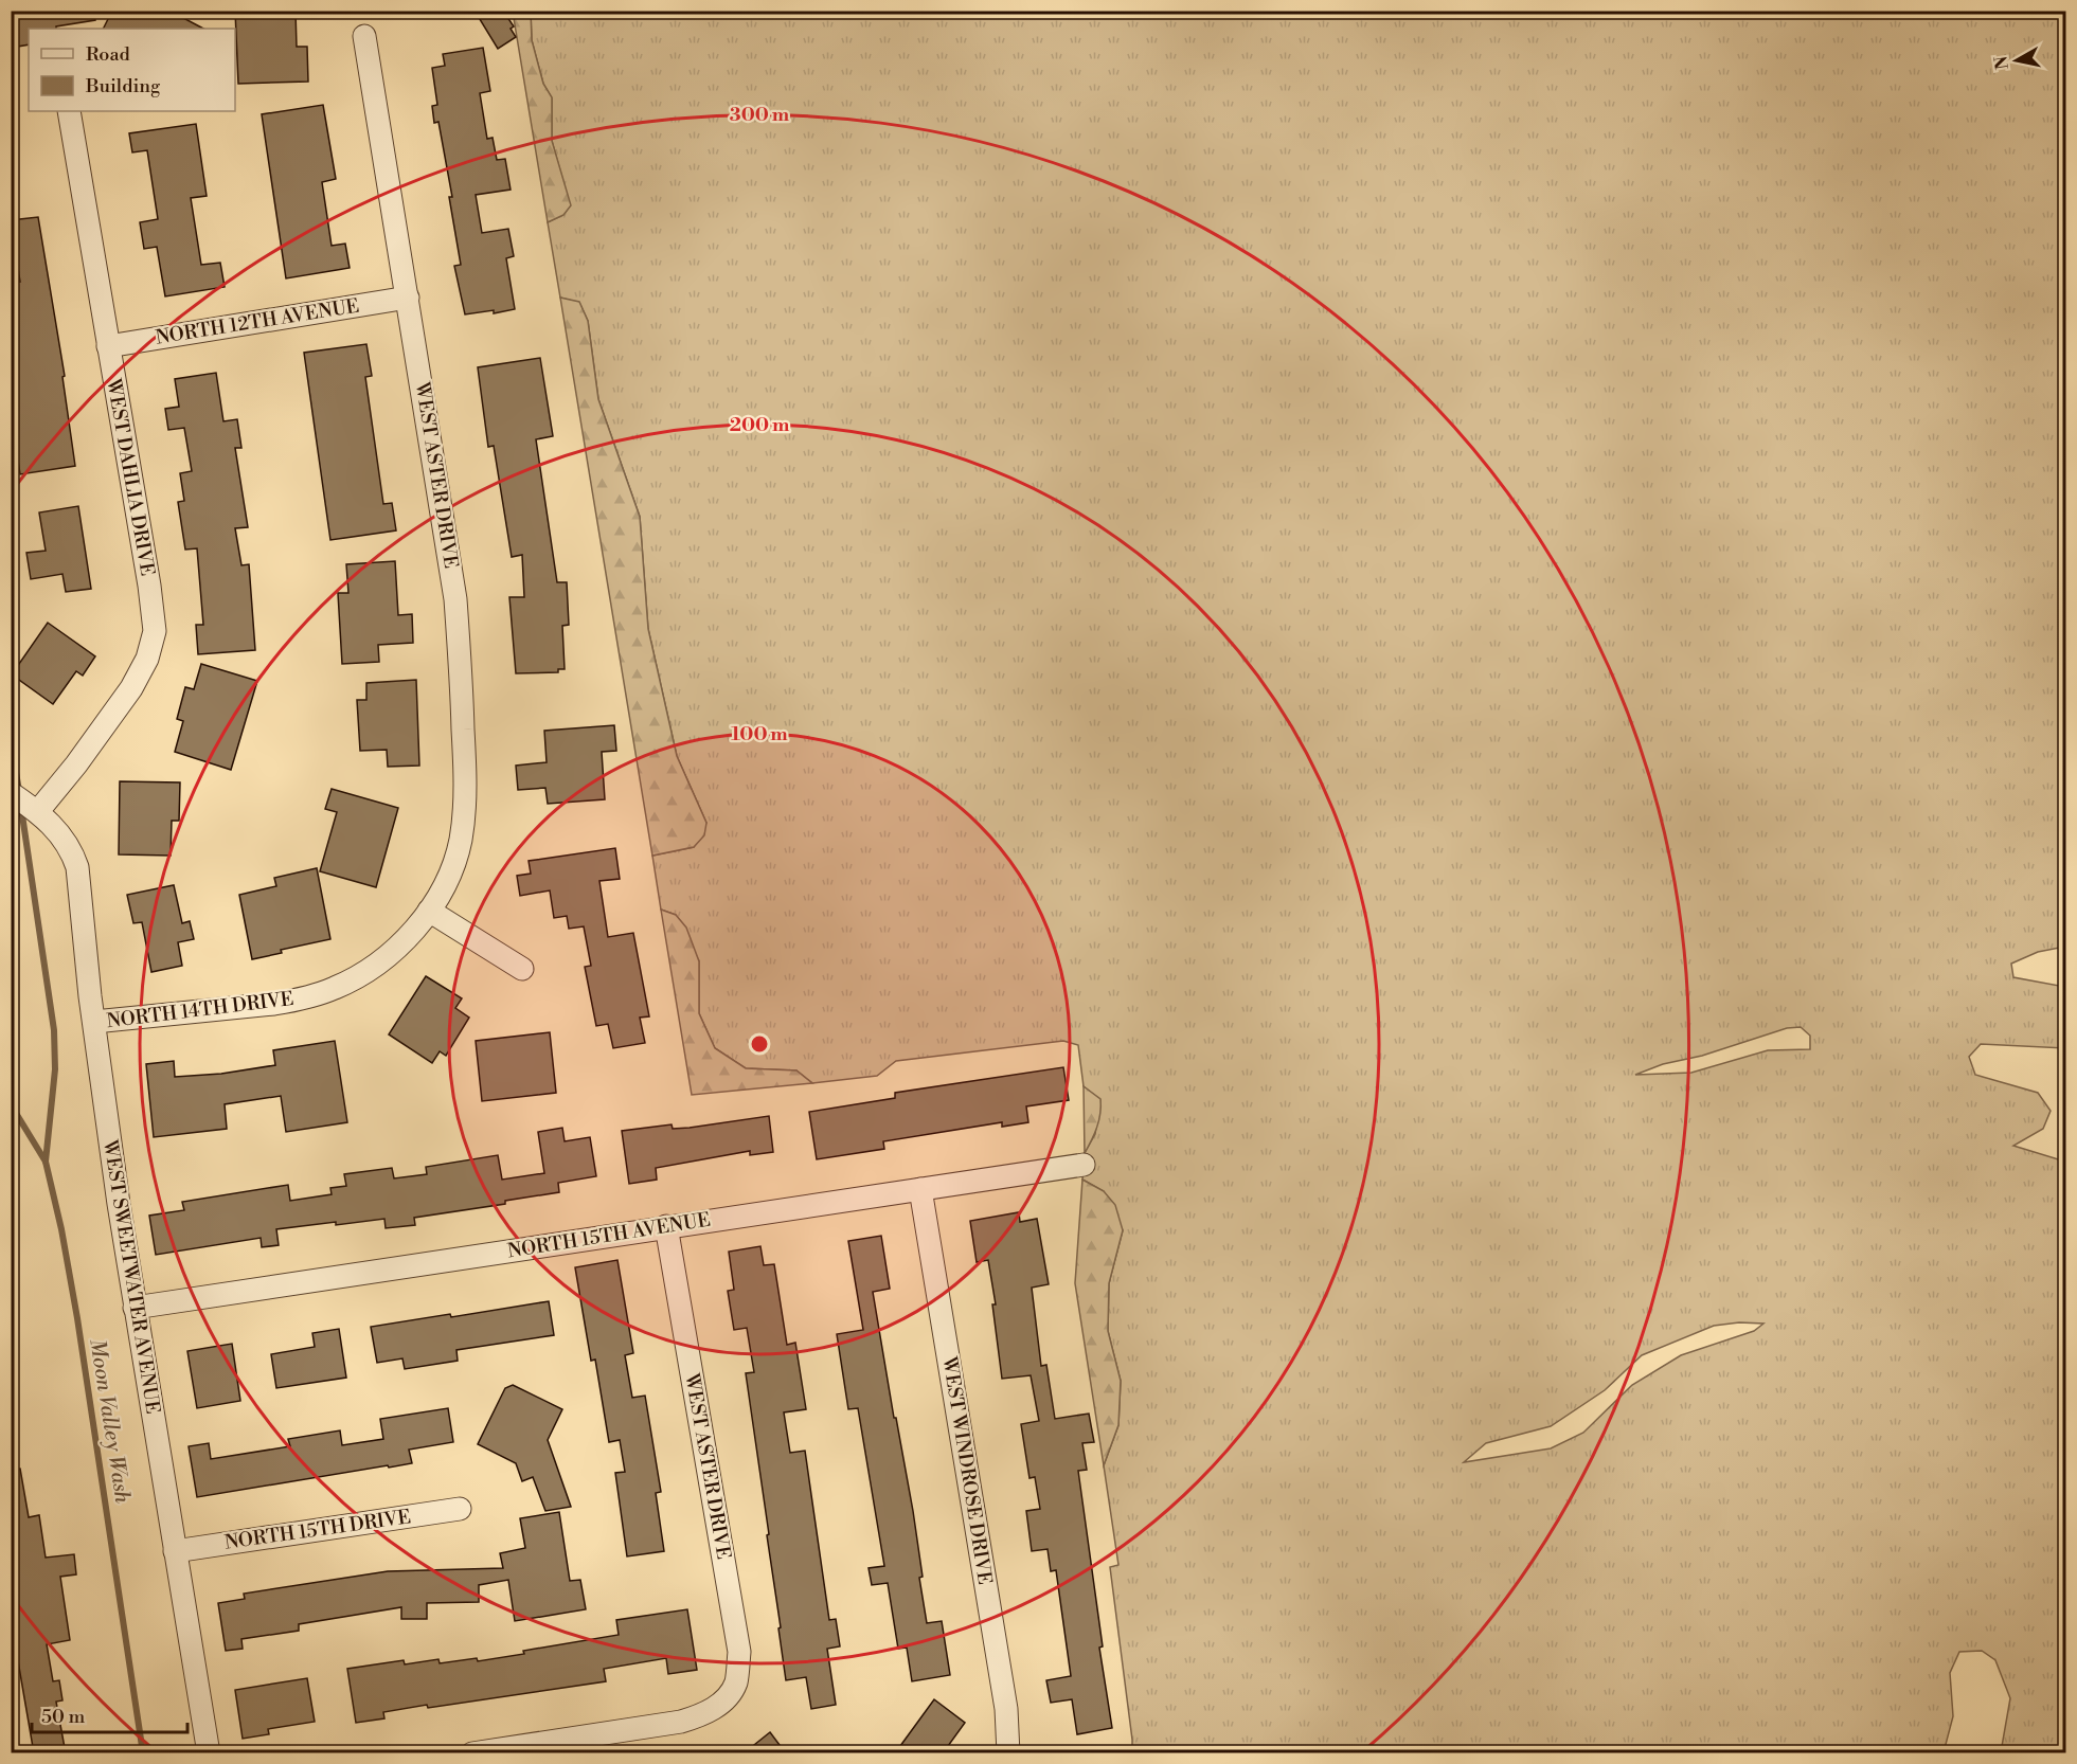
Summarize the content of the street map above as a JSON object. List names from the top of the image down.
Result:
{
  "streets": {
    "street": [
      "NORTH 12TH AVENUE",
      "WEST ASTER DRIVE",
      "WEST DAHLIA DRIVE",
      "NORTH 14TH DRIVE",
      "NORTH 15TH AVENUE",
      "WEST SWEETWATER AVENUE",
      "WEST WINDROSE DRIVE",
      "NORTH 15TH DRIVE"
    ]
  },
  "crossings": [
    ["NORTH 12TH AVENUE", "WEST ASTER DRIVE"],
    ["NORTH 12TH AVENUE", "WEST DAHLIA DRIVE"],
    ["WEST ASTER DRIVE", "NORTH 14TH DRIVE"],
    ["WEST ASTER DRIVE", "NORTH 15TH AVENUE"],
    ["WEST DAHLIA DRIVE", "WEST SWEETWATER AVENUE"],
    ["NORTH 14TH DRIVE", "WEST SWEETWATER AVENUE"],
    ["NORTH 15TH AVENUE", "WEST SWEETWATER AVENUE"],
    ["NORTH 15TH AVENUE", "WEST WINDROSE DRIVE"],
    ["WEST SWEETWATER AVENUE", "NORTH 15TH DRIVE"]
  ],
  "water": ["Moon Valley Wash"],
  "legend": ["Road", "Building"],
  "scale_bar": "50 m",
  "north": "left",
  "rings": ["300 m", "200 m", "100 m"]
}
